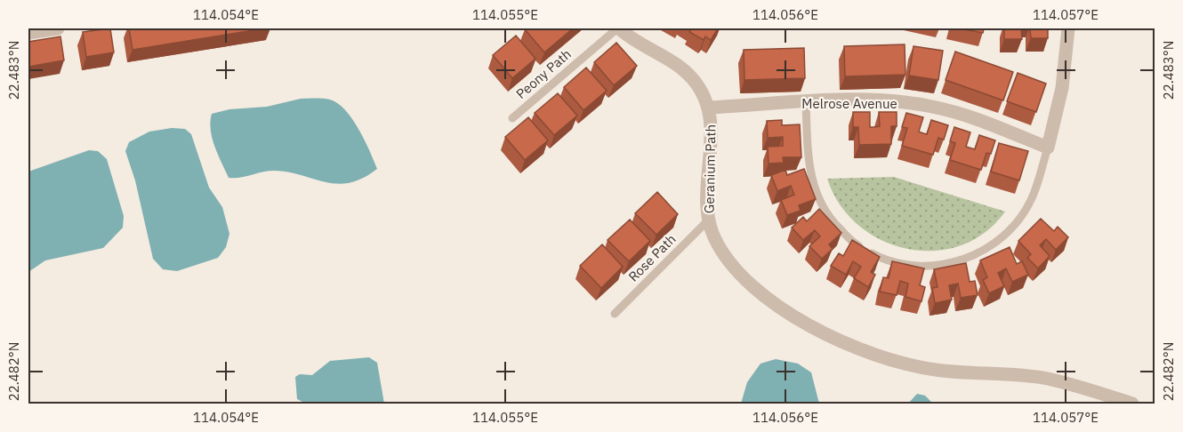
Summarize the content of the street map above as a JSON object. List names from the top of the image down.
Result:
{
  "streets": {
    "street": ["Melrose Avenue", "Geranium Path"],
    "lane": ["Peony Path", "Rose Path"]
  },
  "crossings": [
    ["Peony Path", "Geranium Path"],
    ["Melrose Avenue", "Geranium Path"],
    ["Geranium Path", "Rose Path"]
  ],
  "coordinates": [
    "114.054°E",
    "114.055°E",
    "114.056°E",
    "114.057°E",
    "22.483°N",
    "22.482°N"
  ]
}
